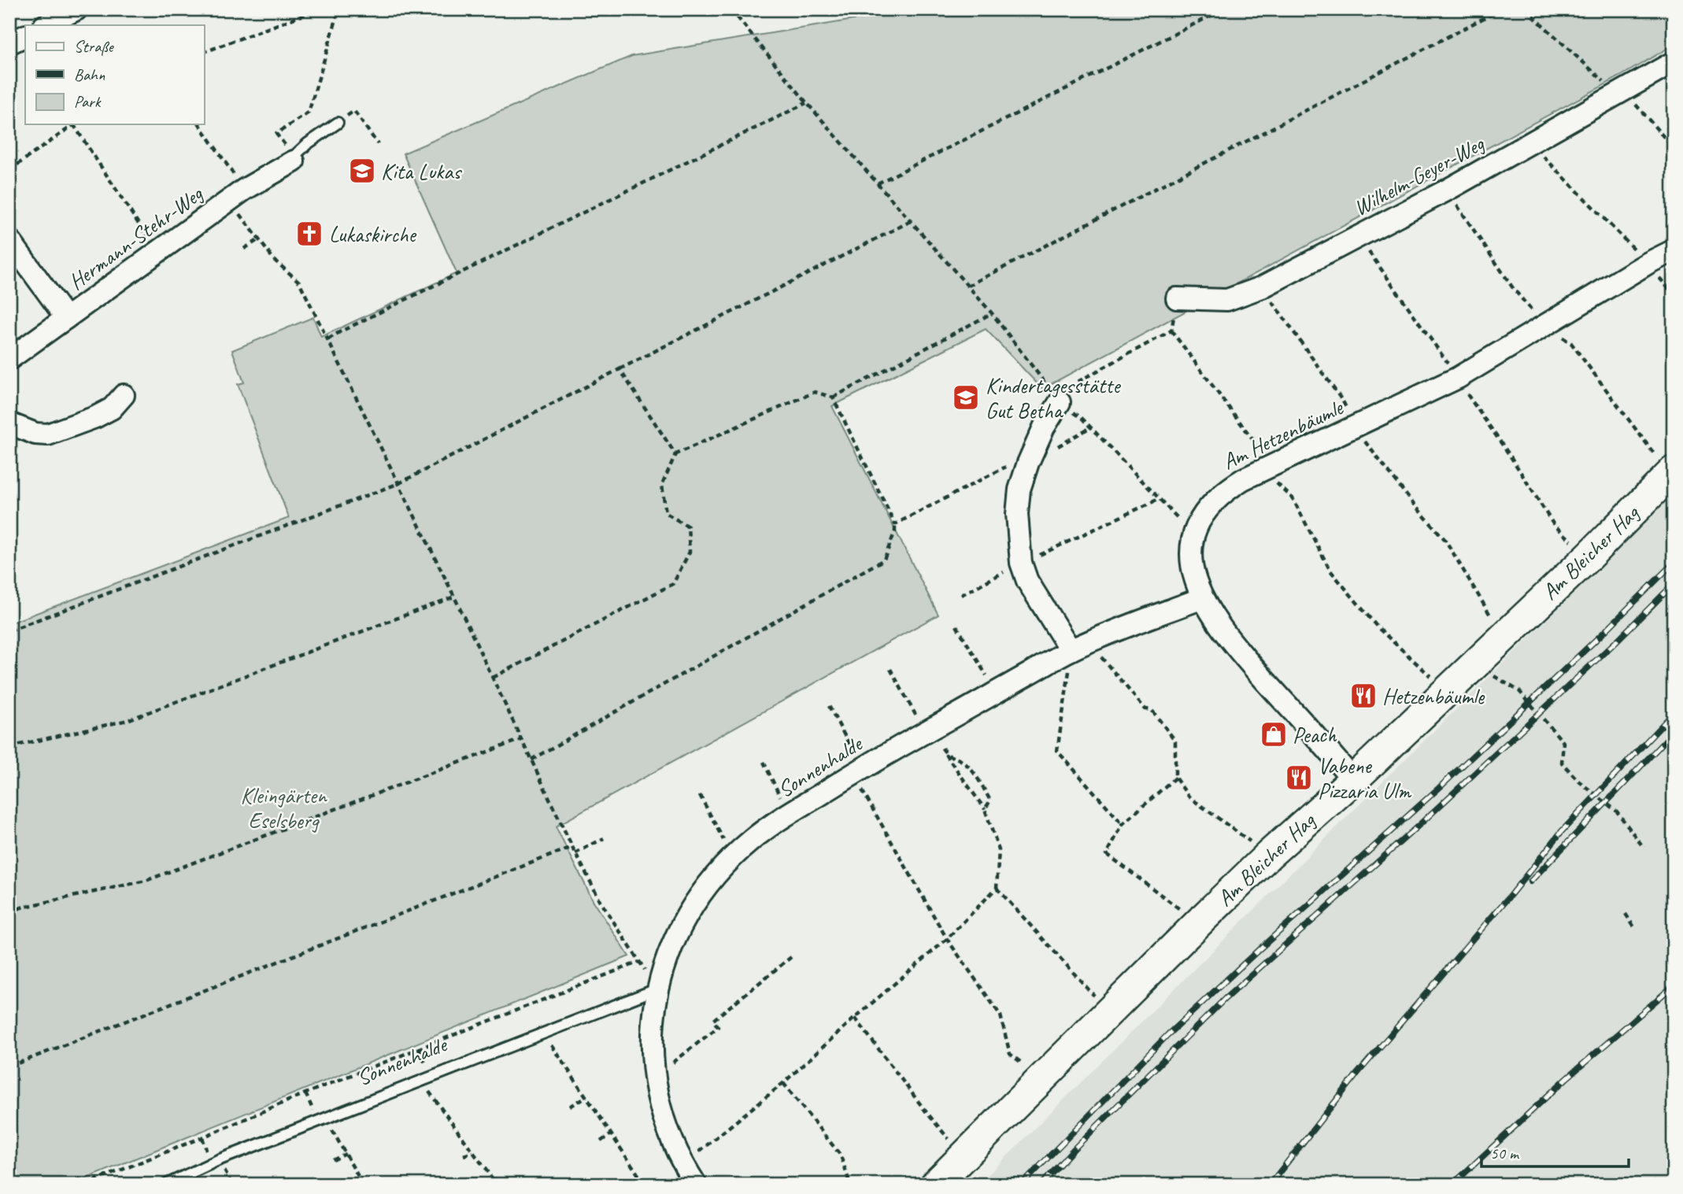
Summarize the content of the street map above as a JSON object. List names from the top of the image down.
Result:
{
  "streets": {
    "street": [
      "Wilhelm-Geyer-Weg",
      "Hermann-Stehr-Weg",
      "Am Hetzenbäumle",
      "Am Bleicher Hag",
      "Sonnenhalde"
    ]
  },
  "crossings": [
    ["Am Hetzenbäumle", "Am Bleicher Hag"],
    ["Am Hetzenbäumle", "Sonnenhalde"]
  ],
  "parks": ["Kleingärten Eselsberg"],
  "places": {
    "school or university": ["Kita Lukas", "Kindertagesstätte Gut Betha"],
    "church": ["Lukaskirche"],
    "restaurant": ["Hetzenbäumle", "Vabene Pizzaria Ulm"],
    "shop": ["Peach"]
  },
  "legend": ["Straße", "Bahn", "Park"],
  "scale_bar": "50 m"
}
